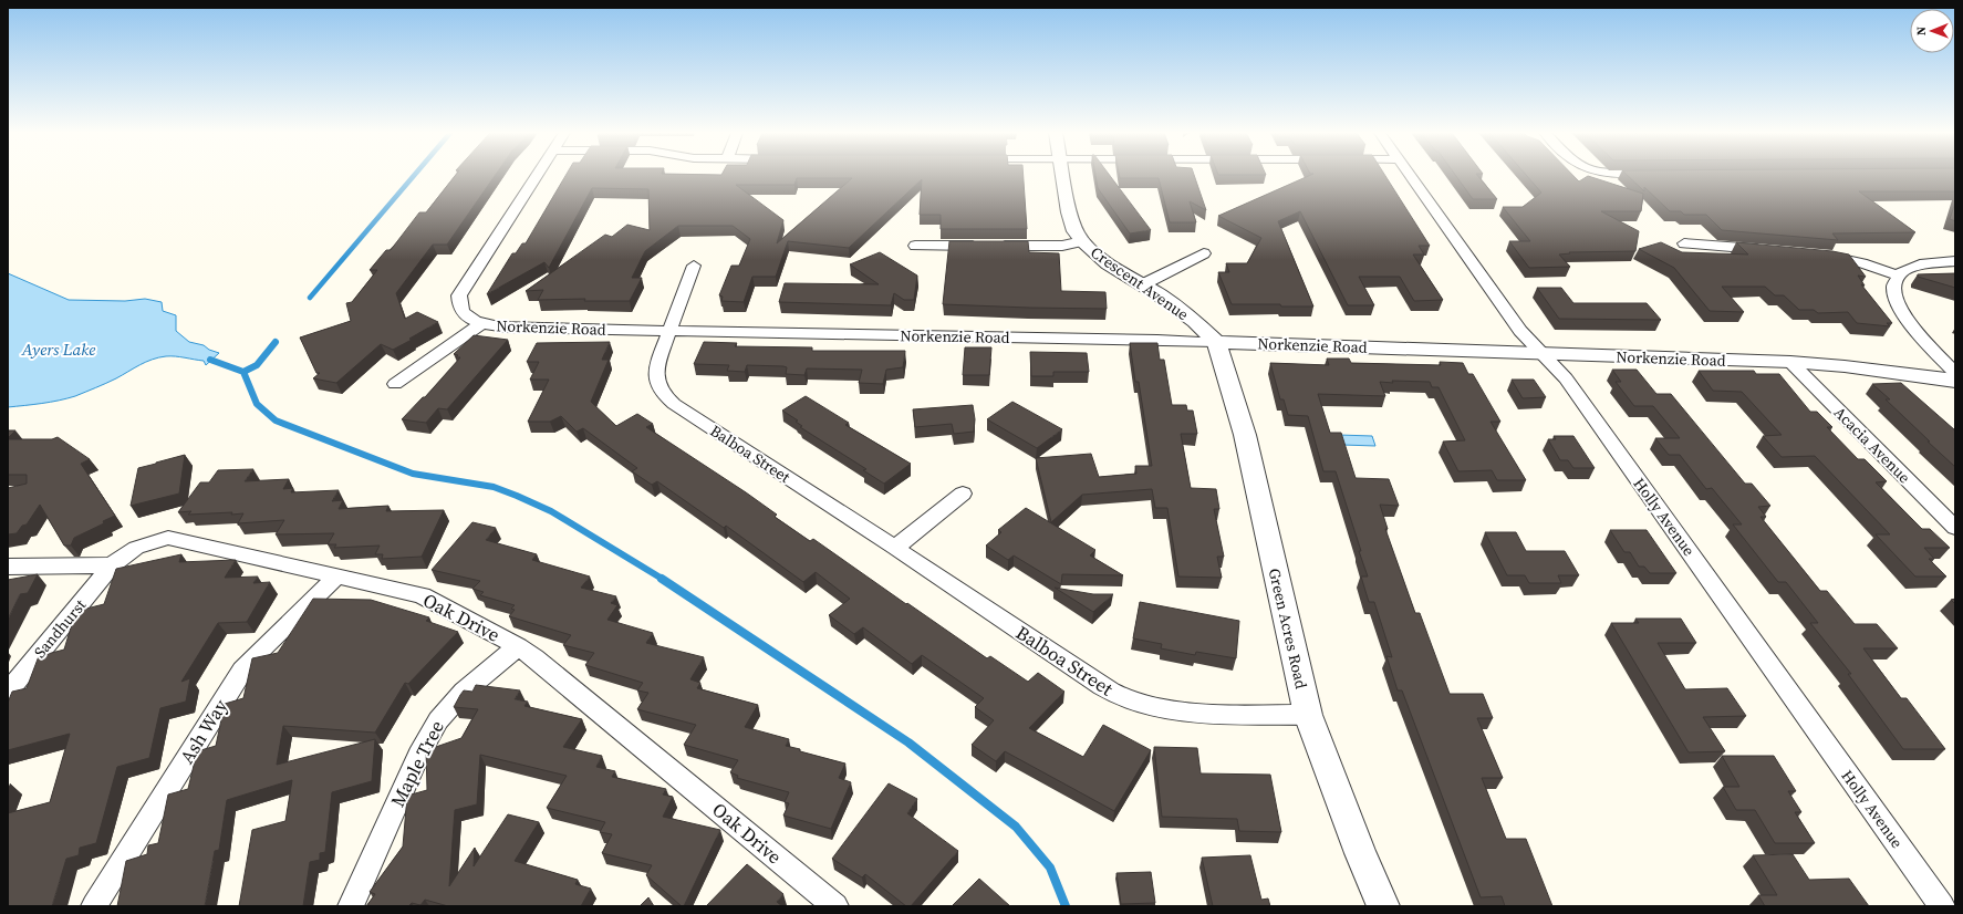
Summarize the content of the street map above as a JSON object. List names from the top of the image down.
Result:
{
  "streets": {
    "street": [
      "Crescent Avenue",
      "Norkenzie Road",
      "Acacia Avenue",
      "Balboa Street",
      "Holly Avenue",
      "Oak Drive",
      "Sandhurst",
      "Green Acres Road",
      "Ash Way",
      "Maple Tree"
    ]
  },
  "crossings": [
    ["Crescent Avenue", "Norkenzie Road"],
    ["Crescent Avenue", "Green Acres Road"],
    ["Norkenzie Road", "Acacia Avenue"],
    ["Norkenzie Road", "Balboa Street"],
    ["Norkenzie Road", "Holly Avenue"],
    ["Norkenzie Road", "Green Acres Road"],
    ["Balboa Street", "Green Acres Road"],
    ["Oak Drive", "Sandhurst"],
    ["Oak Drive", "Ash Way"],
    ["Oak Drive", "Maple Tree"]
  ],
  "water": ["Ayers Lake"],
  "north": "left"
}
